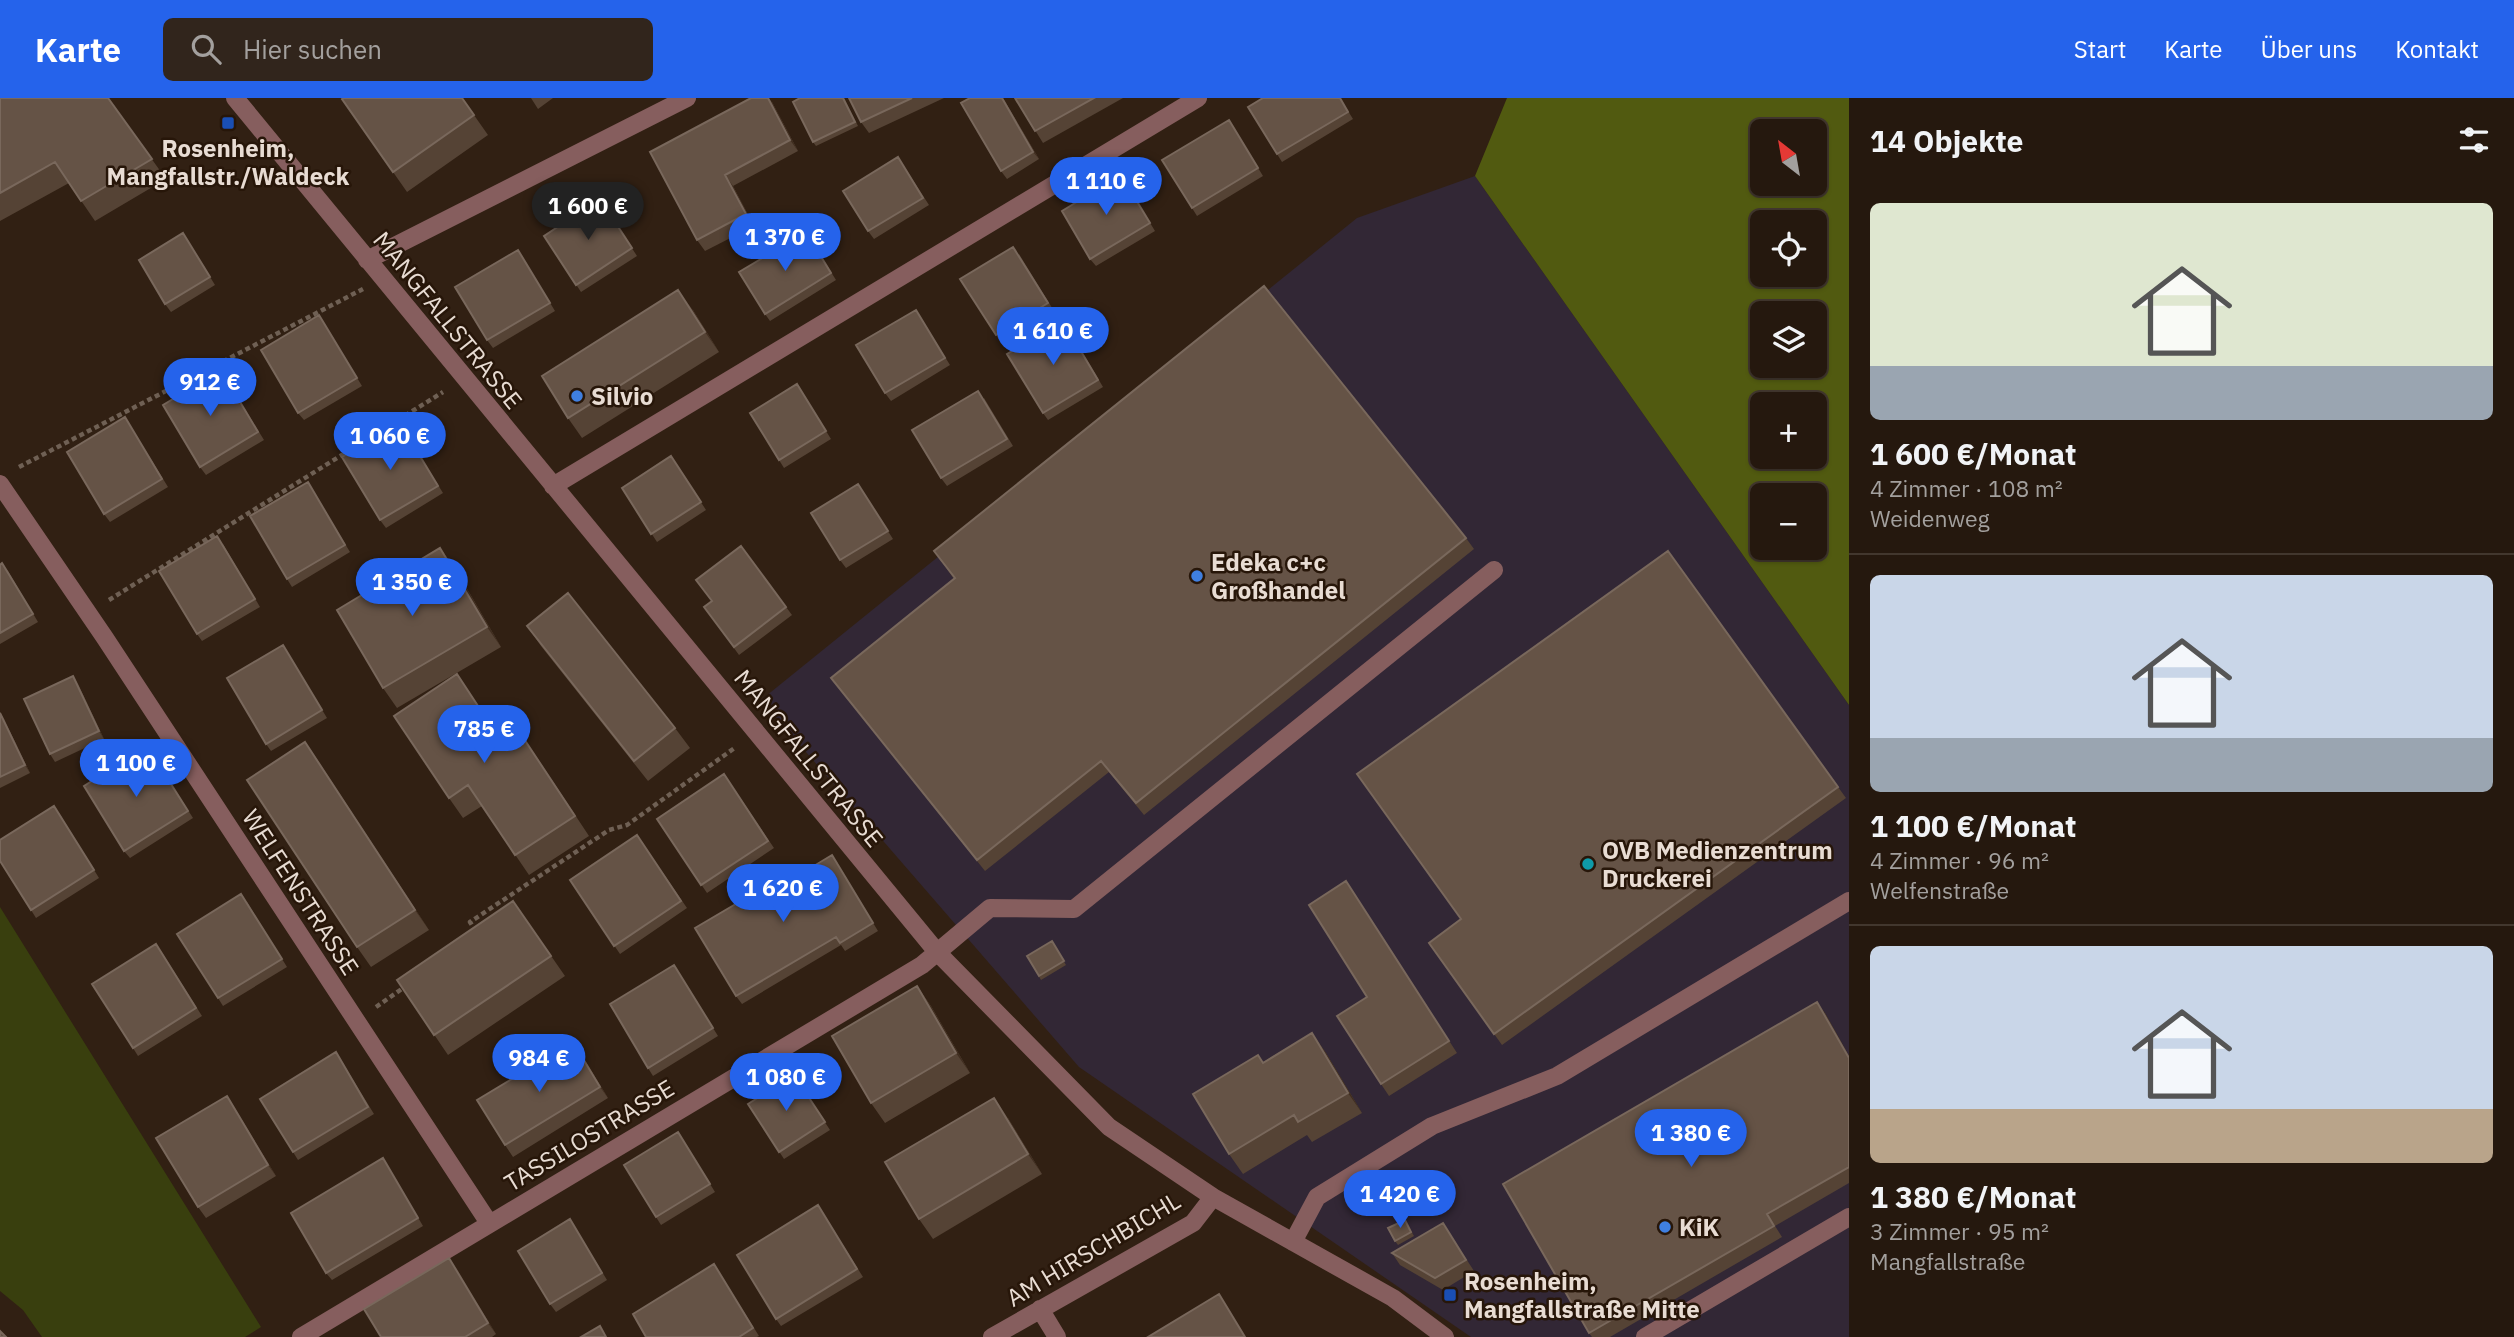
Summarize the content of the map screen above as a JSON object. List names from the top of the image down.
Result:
{
  "streets": {
    "street": [
      "MANGFALLSTRASSE",
      "WELFENSTRASSE",
      "TASSILOSTRASSE",
      "AM HIRSCHBICHL"
    ]
  },
  "crossings": [
    ["MANGFALLSTRASSE", "TASSILOSTRASSE"],
    ["MANGFALLSTRASSE", "AM HIRSCHBICHL"],
    ["WELFENSTRASSE", "TASSILOSTRASSE"]
  ],
  "places": {
    "transit": ["Rosenheim, Mangfallstr./Waldeck", "Rosenheim, Mangfallstraße Mitte"],
    "other": [
      "Silvio",
      "Edeka c+c Großhandel",
      "OVB Medienzentrum Druckerei",
      "KiK"
    ]
  },
  "north": "top left",
  "page": {
    "header": "Karte",
    "search": "Hier suchen",
    "nav": [
      "Start",
      "Karte",
      "Über uns",
      "Kontakt"
    ],
    "heading": "14 Objekte",
    "map_buttons": ["+", "−"],
    "price": [
      "1 110 €",
      "1 600 €",
      "1 370 €",
      "1 610 €",
      "912 €",
      "1 060 €",
      "1 350 €",
      "785 €",
      "1 100 €",
      "1 620 €",
      "984 €",
      "1 080 €",
      "1 380 €",
      "1 420 €"
    ],
    "list": [
      {
        "name": "1 600 €/Monat",
        "note": "4 Zimmer · 108 m² · Weidenweg"
      },
      {
        "name": "1 100 €/Monat",
        "note": "4 Zimmer · 96 m² · Welfenstraße"
      },
      {
        "name": "1 380 €/Monat",
        "note": "3 Zimmer · 95 m² · Mangfallstraße"
      }
    ]
  }
}
